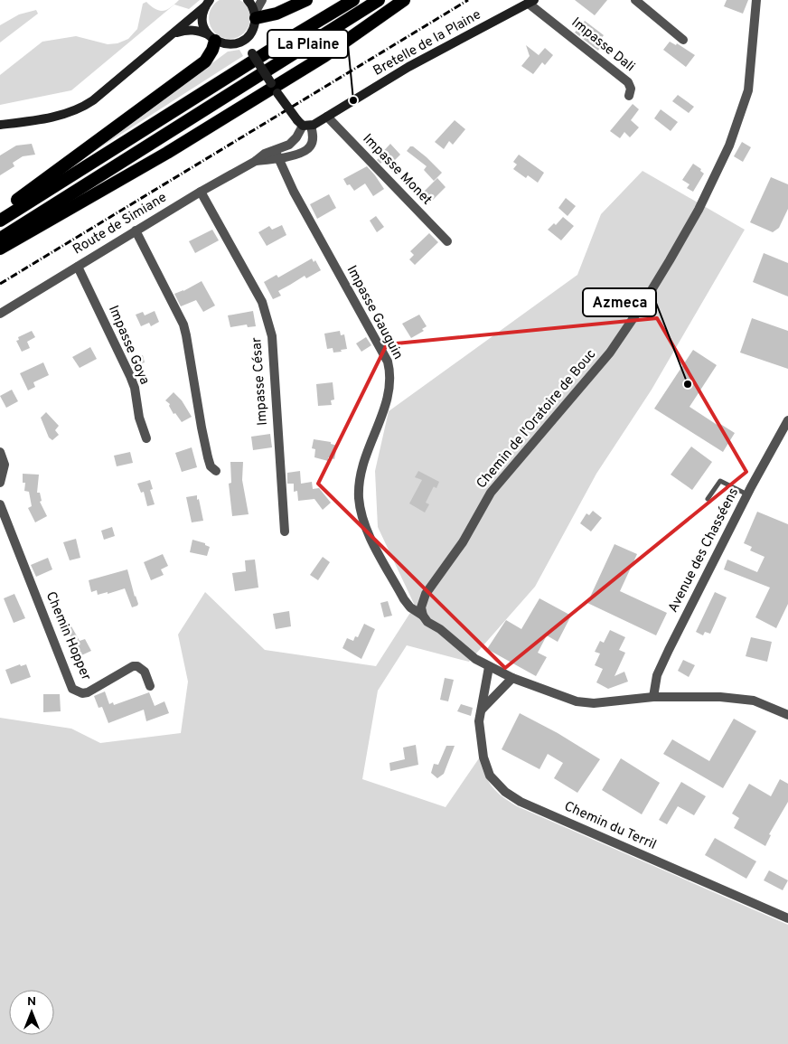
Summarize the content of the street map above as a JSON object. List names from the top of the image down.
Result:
{
  "streets": {
    "main road": ["Bretelle de la Plaine"],
    "street": [
      "Impasse Dali",
      "Impasse Monet",
      "Route de Simiane",
      "Impasse Gauguin",
      "Impasse Goya",
      "Impasse César",
      "Chemin de l'Oratoire de Bouc",
      "Avenue des Chasséens",
      "Chemin Hopper",
      "Chemin du Terril"
    ]
  },
  "crossings": [
    ["Bretelle de la Plaine", "Impasse Dali"],
    ["Bretelle de la Plaine", "Impasse Monet"],
    ["Bretelle de la Plaine", "Route de Simiane"],
    ["Route de Simiane", "Impasse Gauguin"],
    ["Route de Simiane", "Impasse Goya"],
    ["Route de Simiane", "Impasse César"],
    ["Impasse Gauguin", "Chemin de l'Oratoire de Bouc"]
  ],
  "places": ["La Plaine", "Azmeca"],
  "north": "top"
}
